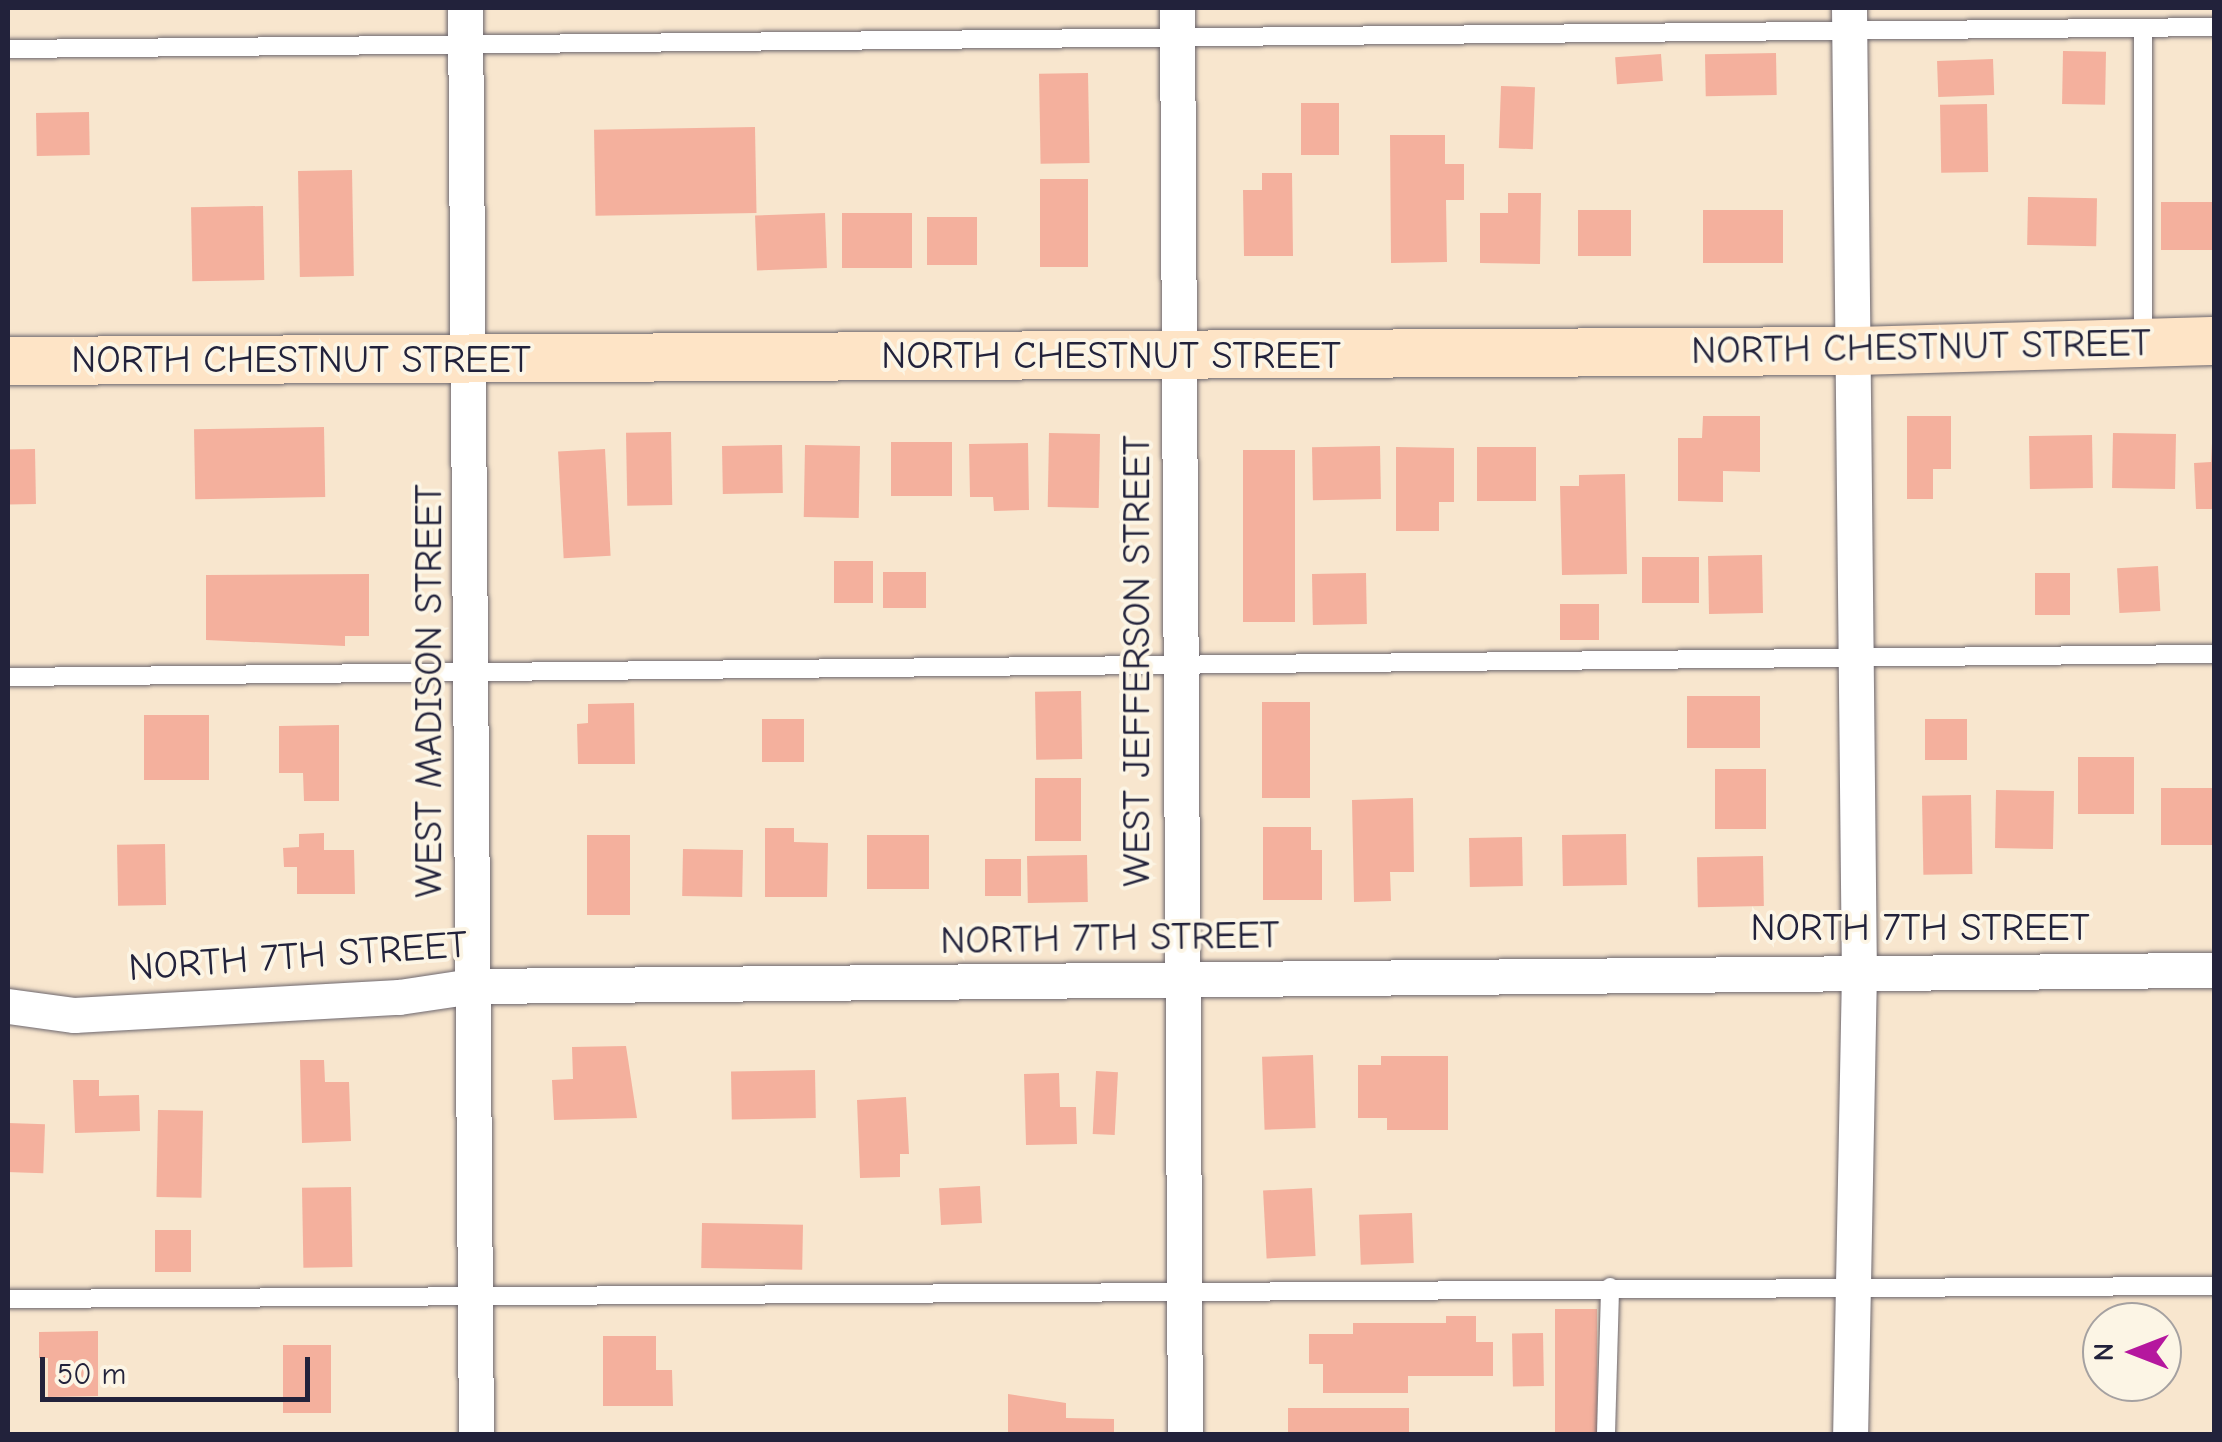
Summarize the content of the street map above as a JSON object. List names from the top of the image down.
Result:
{
  "streets": {
    "main road": ["NORTH CHESTNUT STREET"],
    "street": ["WEST JEFFERSON STREET", "WEST MADISON STREET", "NORTH 7TH STREET"]
  },
  "crossings": [
    ["NORTH CHESTNUT STREET", "WEST JEFFERSON STREET"],
    ["NORTH CHESTNUT STREET", "WEST MADISON STREET"],
    ["WEST JEFFERSON STREET", "NORTH 7TH STREET"],
    ["WEST MADISON STREET", "NORTH 7TH STREET"]
  ],
  "scale_bar": "50 m",
  "north": "left"
}
